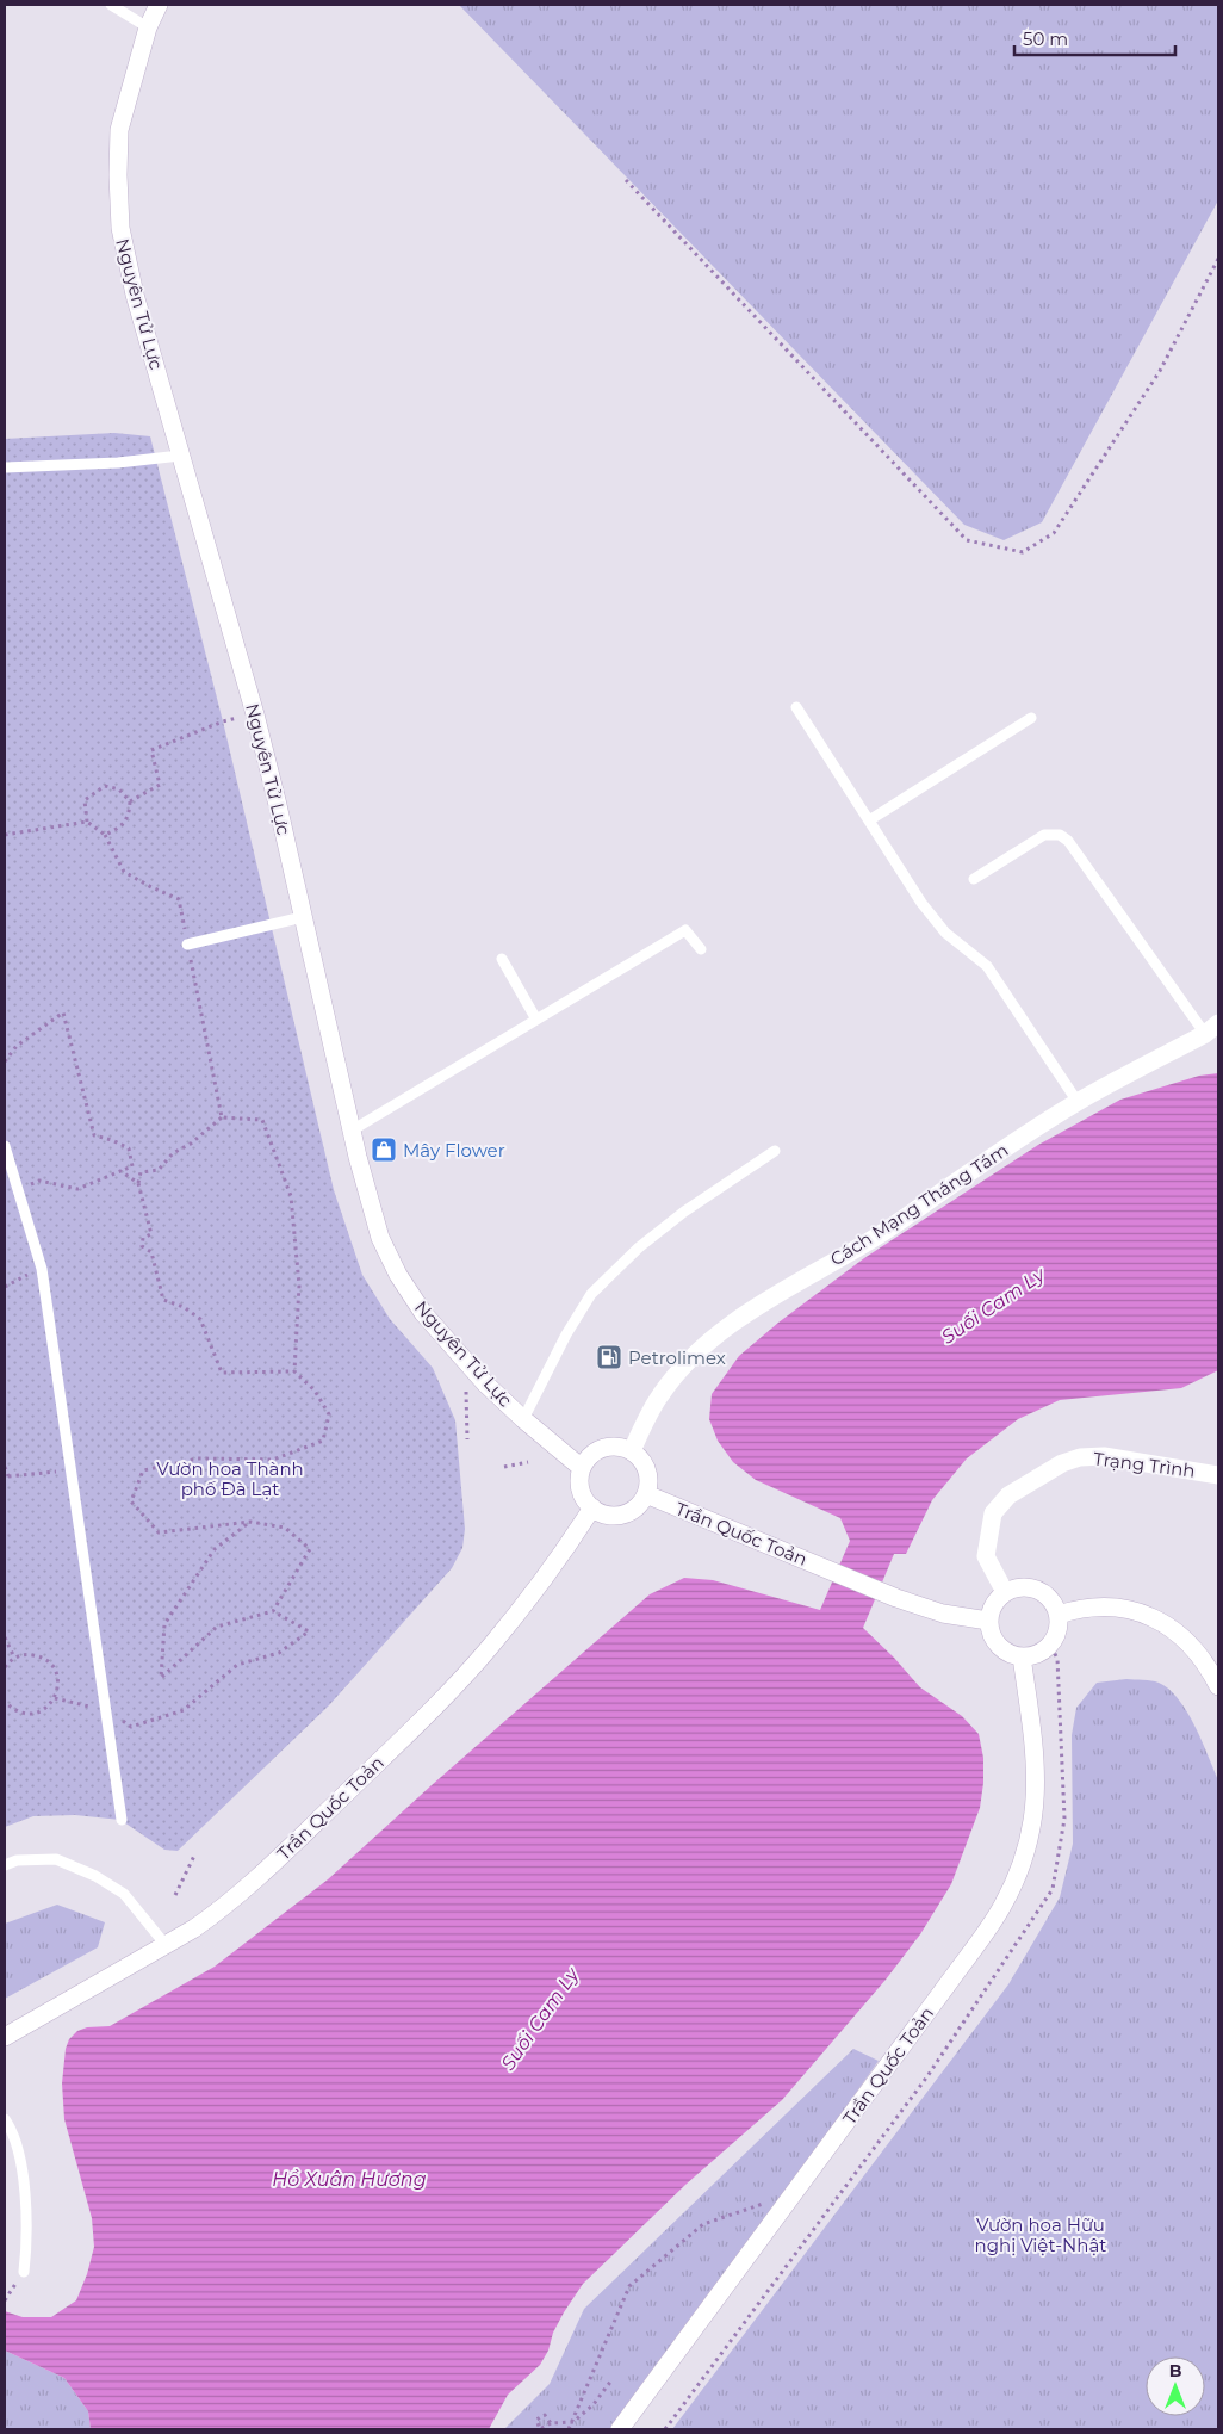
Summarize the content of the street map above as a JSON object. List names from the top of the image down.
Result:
{
  "streets": {
    "main road": [
      "Nguyên Tử Lực",
      "Cách Mạng Tháng Tám",
      "Trạng Trình",
      "Trần Quốc Toản"
    ]
  },
  "crossings": [
    ["Nguyên Tử Lực", "Cách Mạng Tháng Tám"],
    ["Nguyên Tử Lực", "Trần Quốc Toản"],
    ["Cách Mạng Tháng Tám", "Trần Quốc Toản"],
    ["Trạng Trình", "Trần Quốc Toản"]
  ],
  "water": ["Suối Cam Ly", "Hồ Xuân Hương"],
  "parks": ["Vườn hoa Thành phố Đà Lạt", "Vườn hoa Hữu nghị Việt-Nhật"],
  "places": {
    "shop": ["Mây Flower"],
    "fuel station": ["Petrolimex"]
  },
  "scale_bar": "50 m",
  "north": "top"
}
